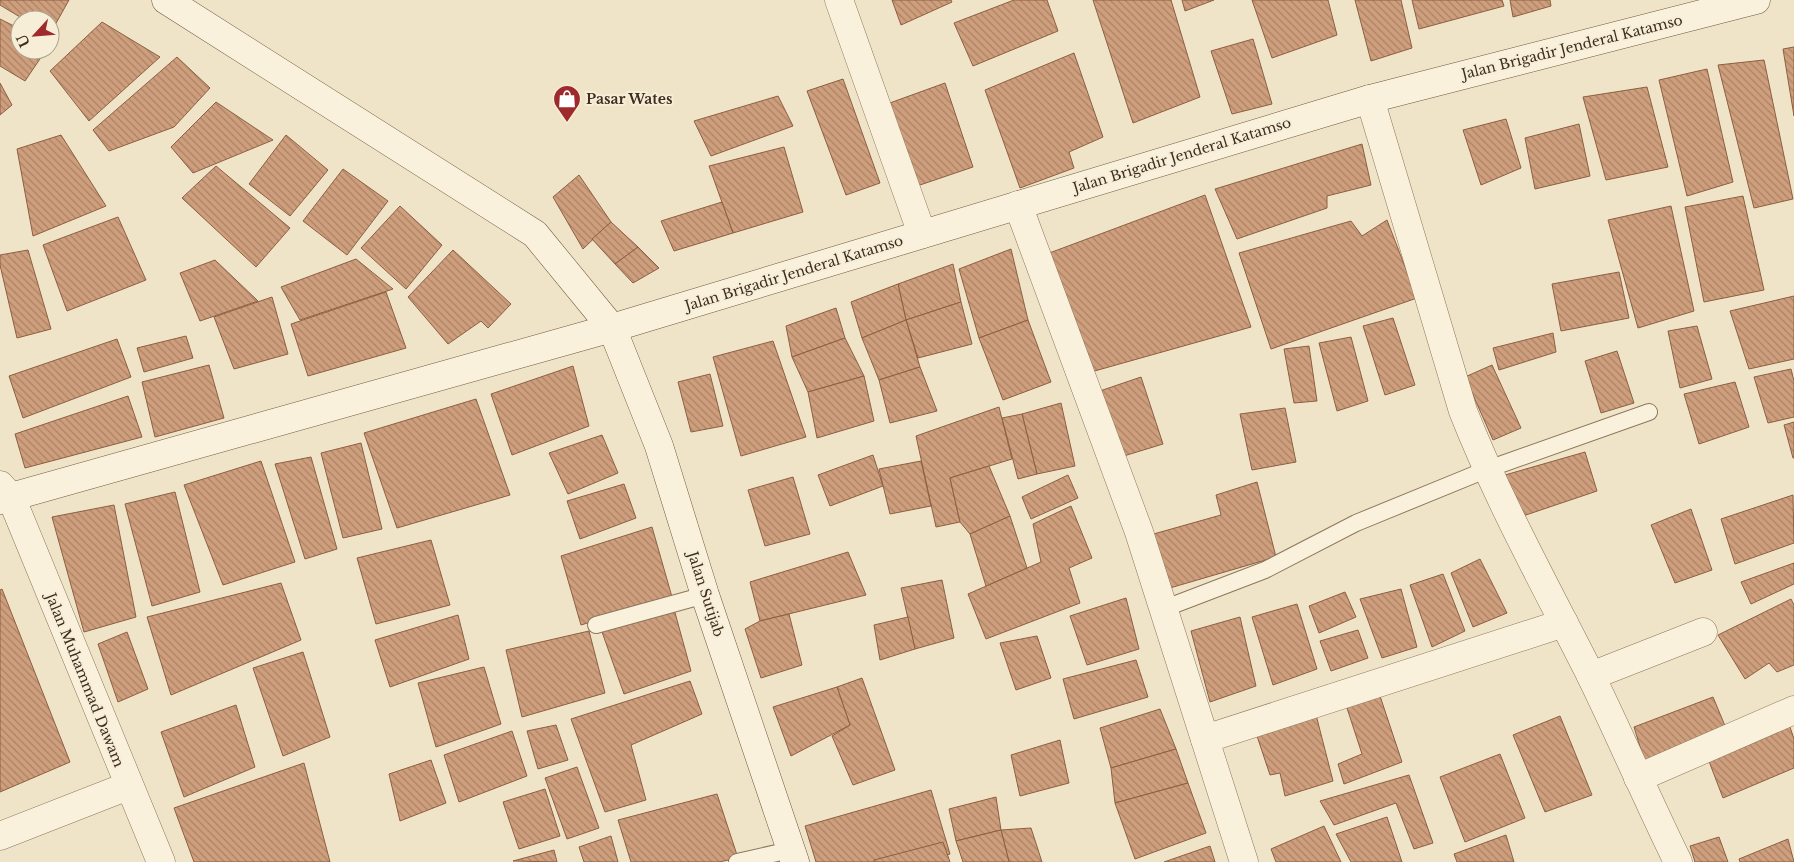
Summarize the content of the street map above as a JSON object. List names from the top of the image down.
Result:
{
  "streets": {
    "street": ["Jalan Brigadir Jenderal Katamso", "Jalan Sutijab", "Jalan Muhammad Dawam"]
  },
  "crossings": [
    ["Jalan Brigadir Jenderal Katamso", "Jalan Sutijab"],
    ["Jalan Brigadir Jenderal Katamso", "Jalan Muhammad Dawam"]
  ],
  "places": {
    "shop": ["Pasar Wates"]
  },
  "north": "bottom left"
}
